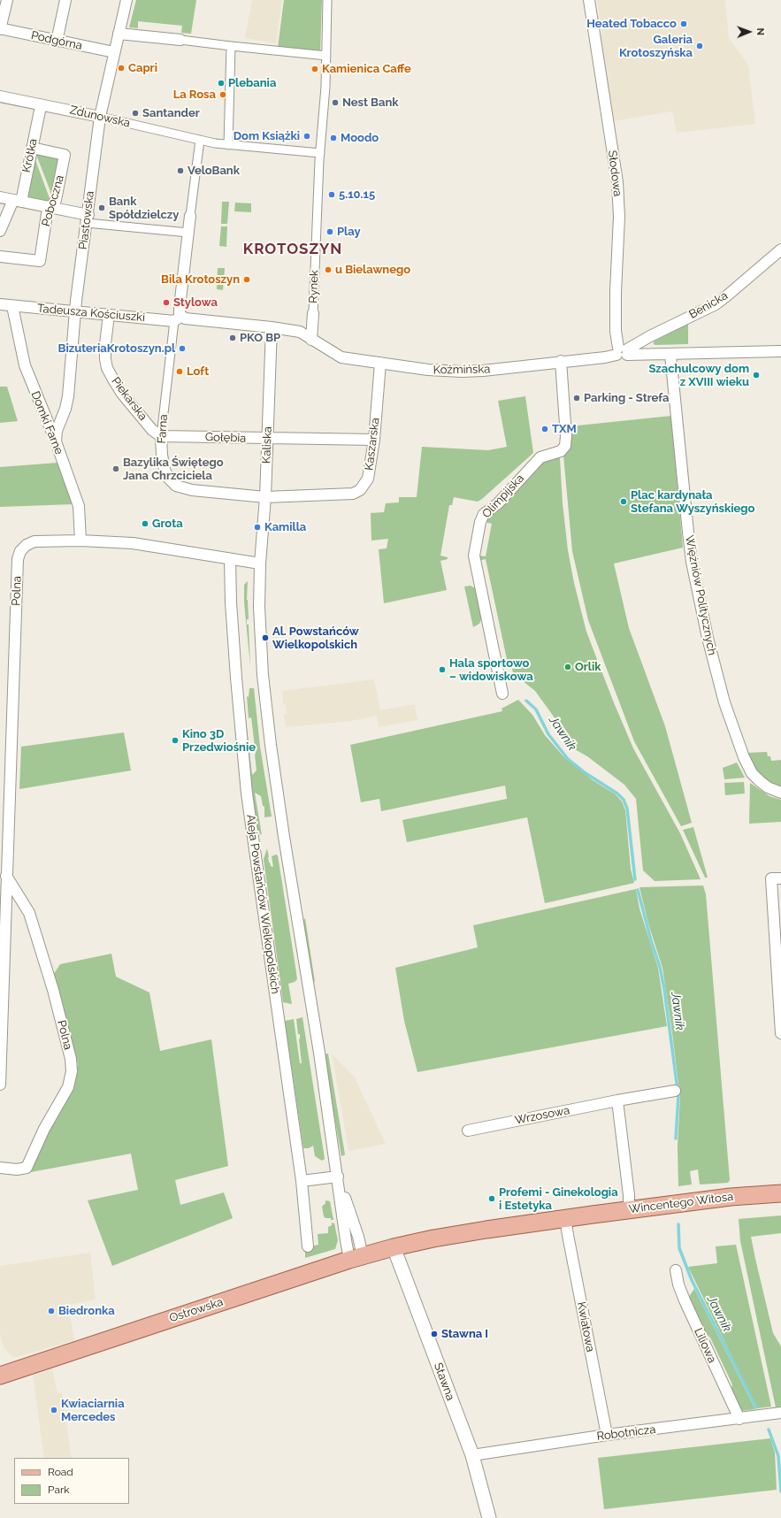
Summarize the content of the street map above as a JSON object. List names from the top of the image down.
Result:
{
  "streets": {
    "main road": ["Wincentego Witosa", "Ostrowska"],
    "street": [
      "Podgórna",
      "Zdunowska",
      "Krótka",
      "Słodowa",
      "Poboczna",
      "Piastowska",
      "Rynek",
      "Benicka",
      "Tadeusza Kościuszki",
      "Koźmińska",
      "Piekarska",
      "Domki Farne",
      "Farna",
      "Gołębia",
      "Kaszarska",
      "Kaliska",
      "Olimpijska",
      "Polna",
      "Więźniów Politycznych",
      "Aleja Powstańców Wielkopolskich",
      "Wrzosowa",
      "Kwiatowa",
      "Liliowa",
      "Stawna",
      "Robotnicza"
    ]
  },
  "crossings": [
    ["Podgórna", "Piastowska"],
    ["Zdunowska", "Piastowska"],
    ["Krótka", "Poboczna"],
    ["Słodowa", "Benicka"],
    ["Słodowa", "Koźmińska"],
    ["Piastowska", "Tadeusza Kościuszki"],
    ["Piastowska", "Domki Farne"],
    ["Rynek", "Koźmińska"],
    ["Benicka", "Koźmińska"],
    ["Tadeusza Kościuszki", "Piekarska"],
    ["Tadeusza Kościuszki", "Domki Farne"],
    ["Tadeusza Kościuszki", "Farna"],
    ["Koźmińska", "Kaszarska"],
    ["Koźmińska", "Olimpijska"],
    ["Koźmińska", "Więźniów Politycznych"],
    ["Piekarska", "Farna"],
    ["Piekarska", "Gołębia"],
    ["Domki Farne", "Polna"],
    ["Farna", "Gołębia"],
    ["Farna", "Kaszarska"],
    ["Farna", "Kaliska"],
    ["Gołębia", "Kaszarska"],
    ["Gołębia", "Kaliska"],
    ["Kaszarska", "Kaliska"],
    ["Kaliska", "Polna"],
    ["Polna", "Aleja Powstańców Wielkopolskich"],
    ["Wincentego Witosa", "Ostrowska"],
    ["Wincentego Witosa", "Kwiatowa"],
    ["Wincentego Witosa", "Stawna"],
    ["Ostrowska", "Stawna"],
    ["Kwiatowa", "Robotnicza"],
    ["Liliowa", "Robotnicza"],
    ["Stawna", "Robotnicza"]
  ],
  "districts": ["KROTOSZYN"],
  "water": ["Jawnik"],
  "places": [
    "Heated Tobacco",
    "Galeria Krotoszyńska",
    "Capri",
    "Kamienica Caffe",
    "Plebania",
    "La Rosa",
    "Nest Bank",
    "Santander",
    "Dom Książki",
    "Moodo",
    "VeloBank",
    "5.10.15",
    "Bank Spółdzielczy",
    "Play",
    "u Bielawnego",
    "Bila Krotoszyn",
    "Stylowa",
    "PKO BP",
    "BizuteriaKrotoszyn.pl",
    "Loft",
    "Szachulcowy dom z XVIII wieku",
    "Parking - Strefa",
    "TXM",
    "Bazylika Świętego Jana Chrzciciela",
    "Plac kardynała Stefana Wyszyńskiego",
    "Grota",
    "Kamilla",
    "Al. Powstańców Wielkopolskich",
    "Orlik",
    "Hala sportowo – widowiskowa",
    "Kino 3D Przedwiośnie",
    "Profemi - Ginekologia i Estetyka",
    "Biedronka",
    "Stawna I",
    "Kwiaciarnia Mercedes"
  ],
  "legend": ["Road", "Park"],
  "north": "right"
}
